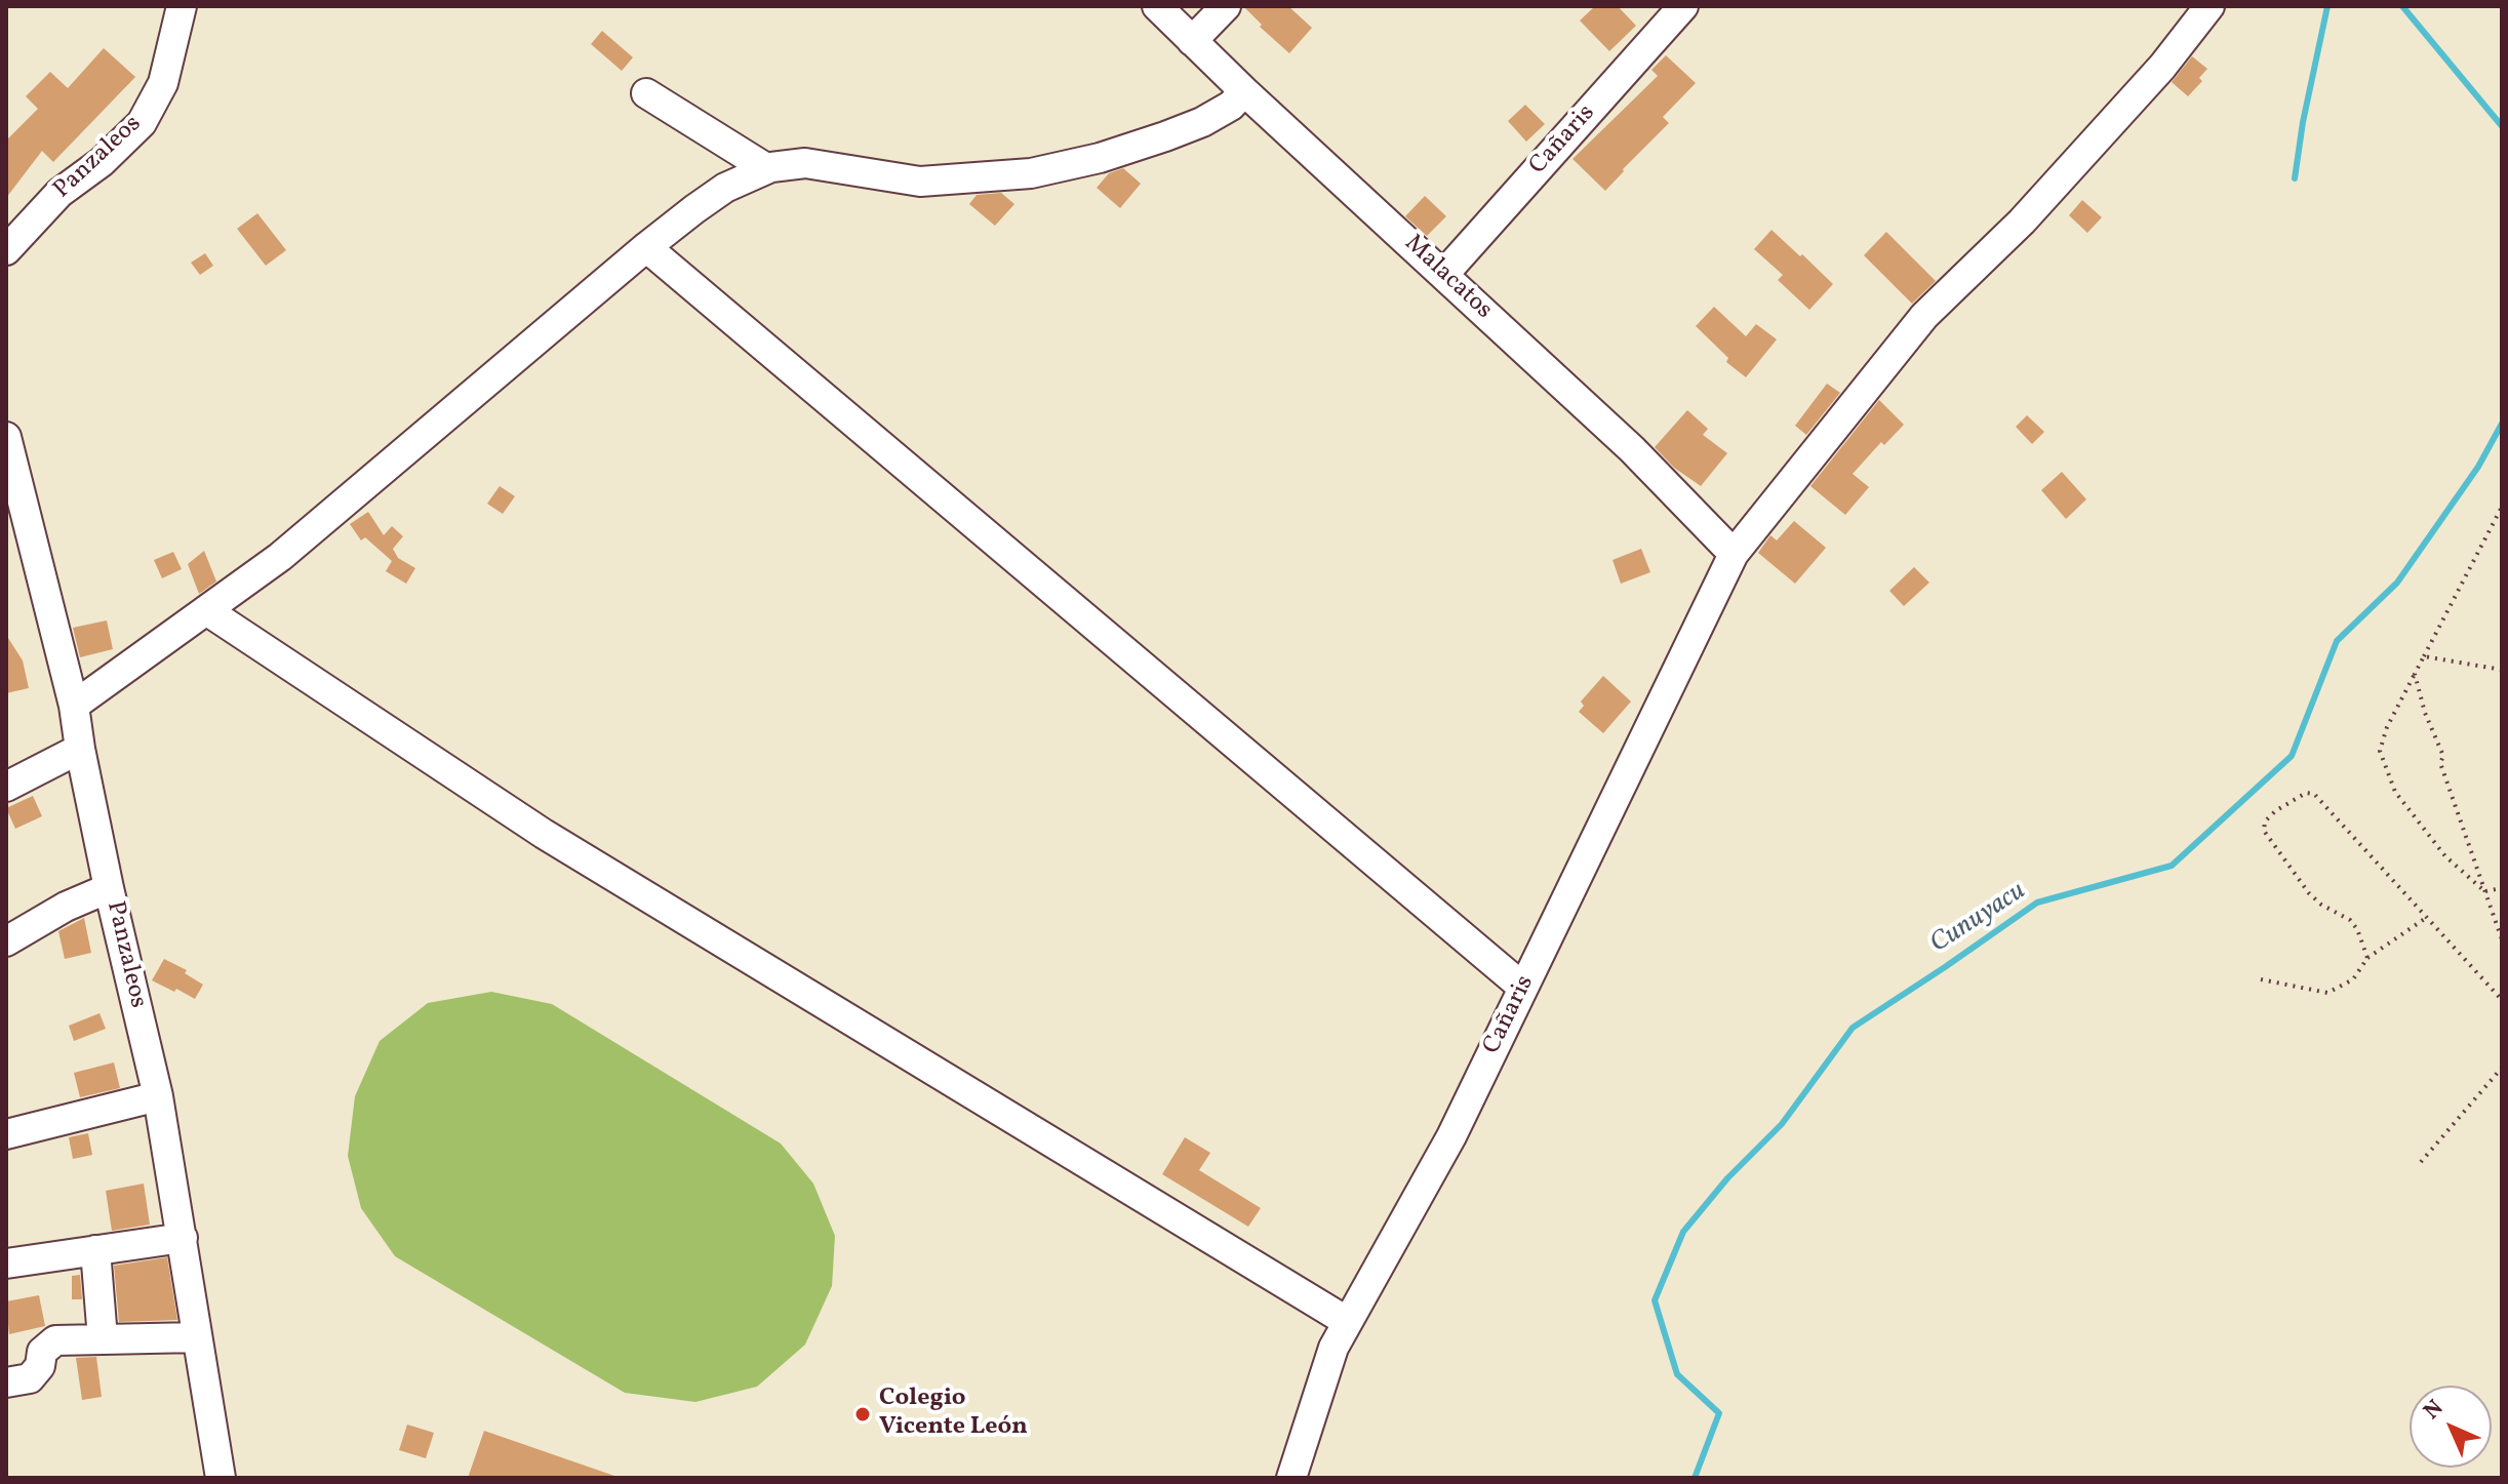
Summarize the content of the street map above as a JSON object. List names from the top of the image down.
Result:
{
  "streets": {
    "street": ["Cañaris", "Panzaleos", "Malacatos"]
  },
  "crossings": [
    ["Cañaris", "Malacatos"]
  ],
  "water": ["Cunuyacu"],
  "places": ["Colegio Vicente León"],
  "north": "top left"
}
